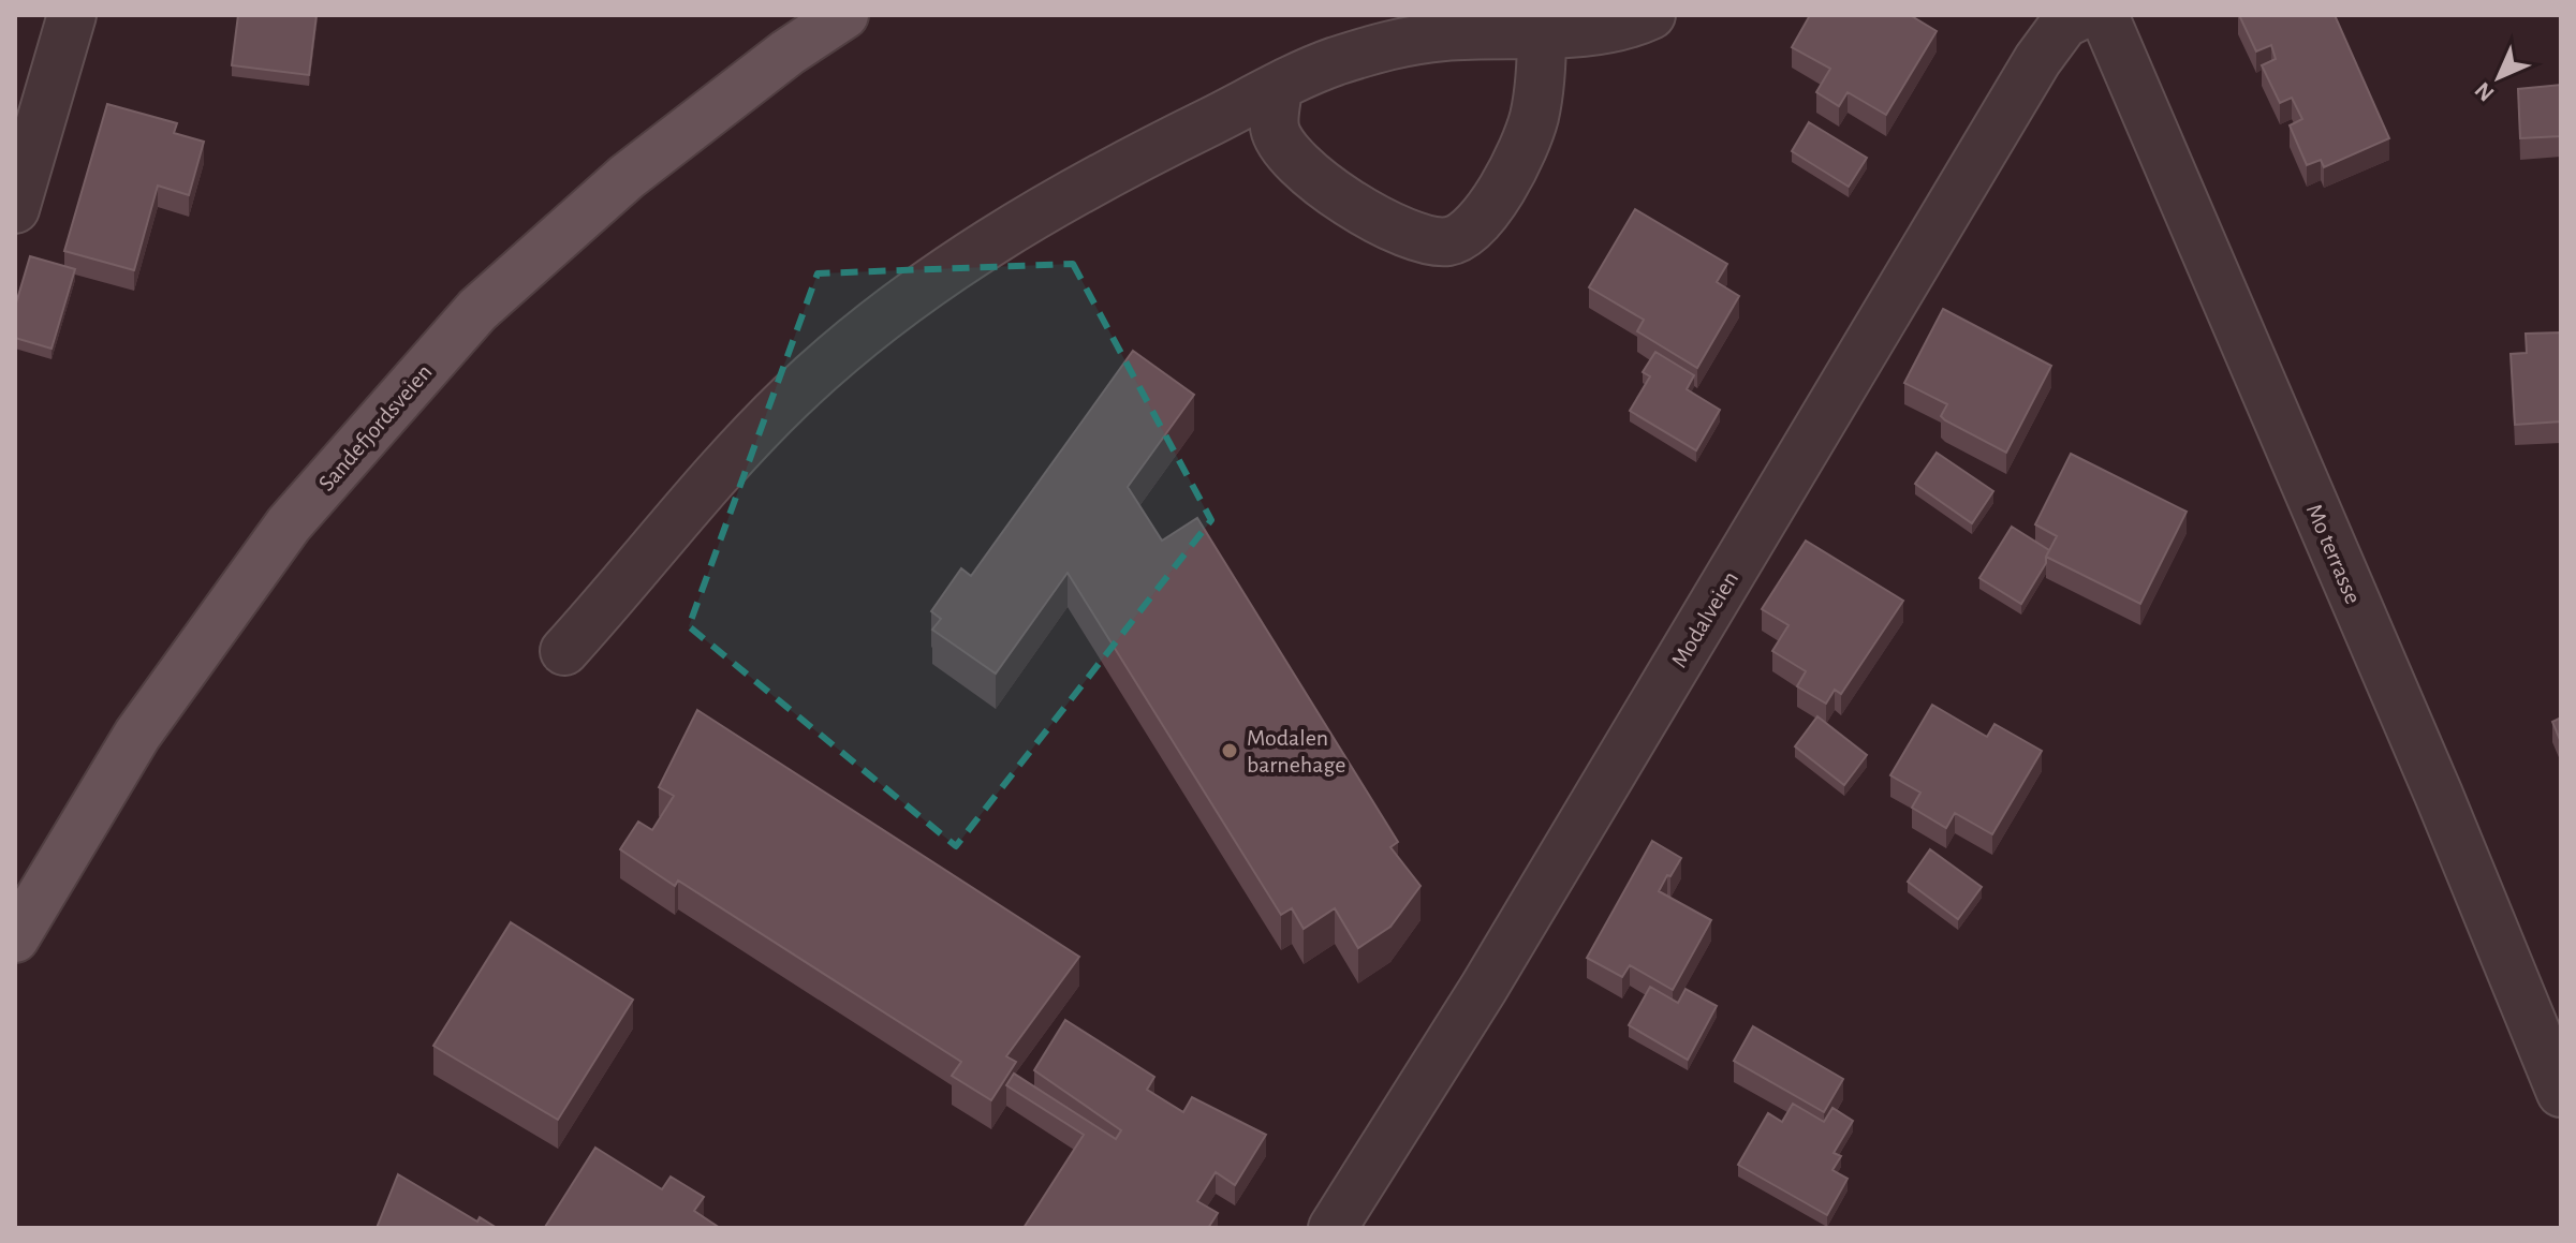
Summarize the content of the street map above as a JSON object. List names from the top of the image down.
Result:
{
  "streets": {
    "main road": ["Sandefjordsveien"],
    "street": ["Mo terrasse", "Modalveien"]
  },
  "places": ["Modalen barnehage"],
  "north": "bottom left"
}
